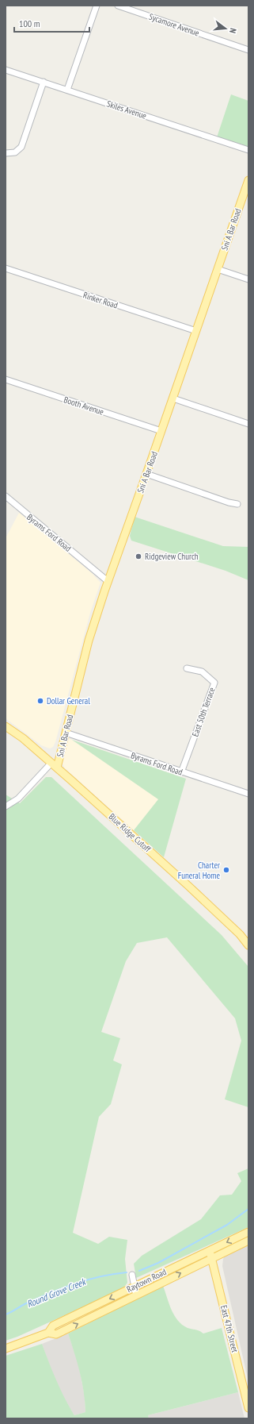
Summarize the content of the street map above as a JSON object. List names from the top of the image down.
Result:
{
  "streets": {
    "main road": [
      "Sni A Bar Road",
      "Blue Ridge Cutoff",
      "Raytown Road",
      "East 47th Street"
    ],
    "street": [
      "Sycamore Avenue",
      "Skiles Avenue",
      "Rinker Road",
      "Booth Avenue",
      "Byrams Ford Road",
      "East 50th Terrace"
    ]
  },
  "crossings": [
    ["Sni A Bar Road", "Rinker Road"],
    ["Sni A Bar Road", "Booth Avenue"],
    ["Sni A Bar Road", "Byrams Ford Road"],
    ["Sni A Bar Road", "Blue Ridge Cutoff"],
    ["Byrams Ford Road", "East 50th Terrace"],
    ["Raytown Road", "East 47th Street"]
  ],
  "water": ["Round Grove Creek"],
  "places": ["Ridgeview Church", "Dollar General", "Charter Funeral Home"],
  "scale_bar": "100 m",
  "north": "right"
}
